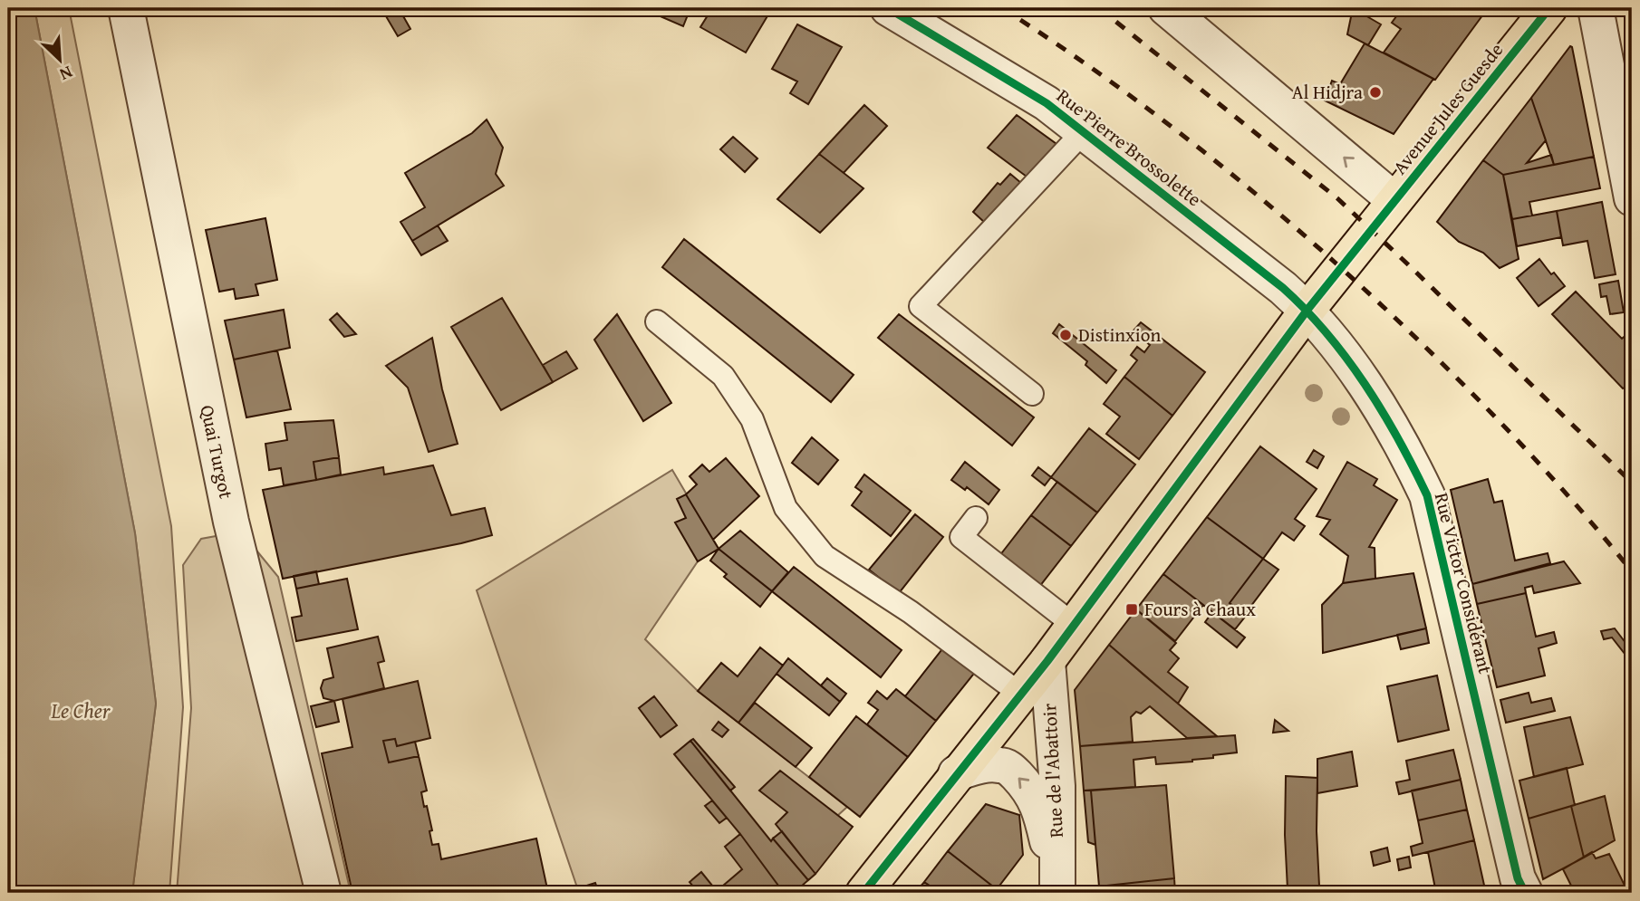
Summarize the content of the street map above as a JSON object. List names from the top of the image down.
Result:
{
  "streets": {
    "main road": ["Avenue Jules Guesde"],
    "street": [
      "Rue Pierre Brossolette",
      "Quai Turgot",
      "Rue Victor Considérant",
      "Rue de l'Abattoir"
    ]
  },
  "crossings": [
    ["Avenue Jules Guesde", "Rue Pierre Brossolette"],
    ["Avenue Jules Guesde", "Rue Victor Considérant"],
    ["Avenue Jules Guesde", "Rue de l'Abattoir"],
    ["Rue Pierre Brossolette", "Rue Victor Considérant"]
  ],
  "one_way": ["Rue de l'Abattoir"],
  "water": ["Le Cher"],
  "places": {
    "other": ["Al Hidjra", "Distinxion"],
    "transit": ["Fours à Chaux"]
  },
  "north": "bottom right"
}
